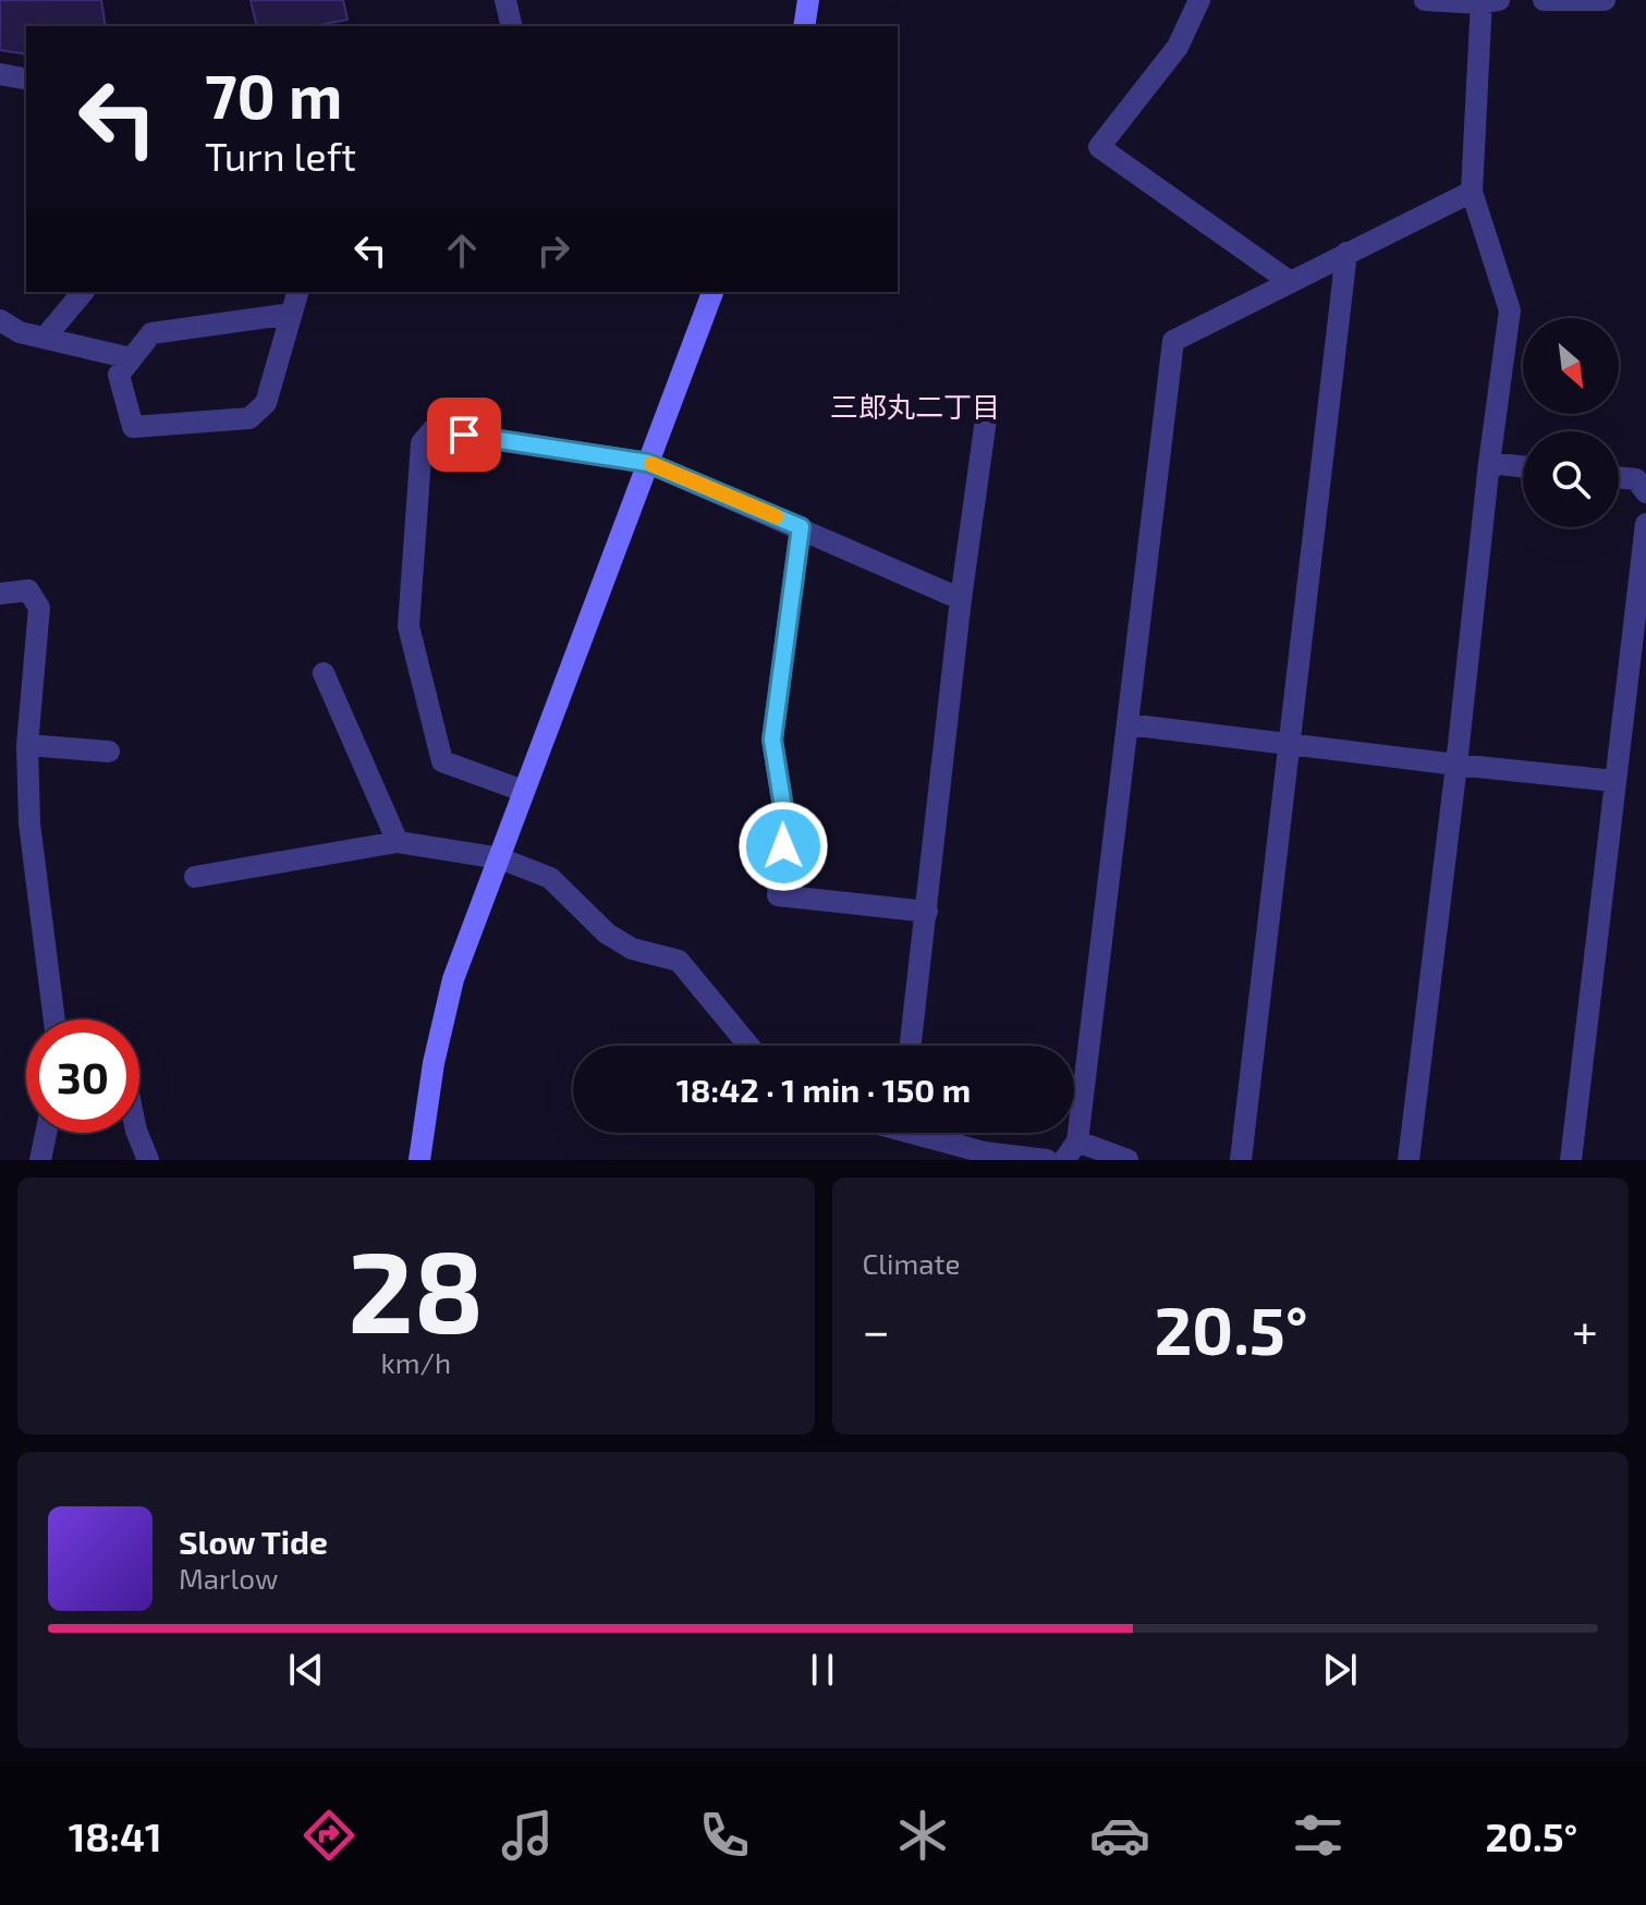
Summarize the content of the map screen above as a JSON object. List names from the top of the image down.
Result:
{
  "districts": ["三郎丸二丁目"],
  "north": "bottom right",
  "page": {
    "turn": ["70 m", "Turn left"],
    "limit": "30",
    "trip": "18:42 · 1 min · 150 m",
    "tile": [
      ["28", "km/h"],
      "Climate"
    ],
    "heat": ["−", "20.5°", "+"],
    "song": ["Slow Tide", "Marlow"],
    "tabs": ["18:41", "20.5°"]
  }
}
